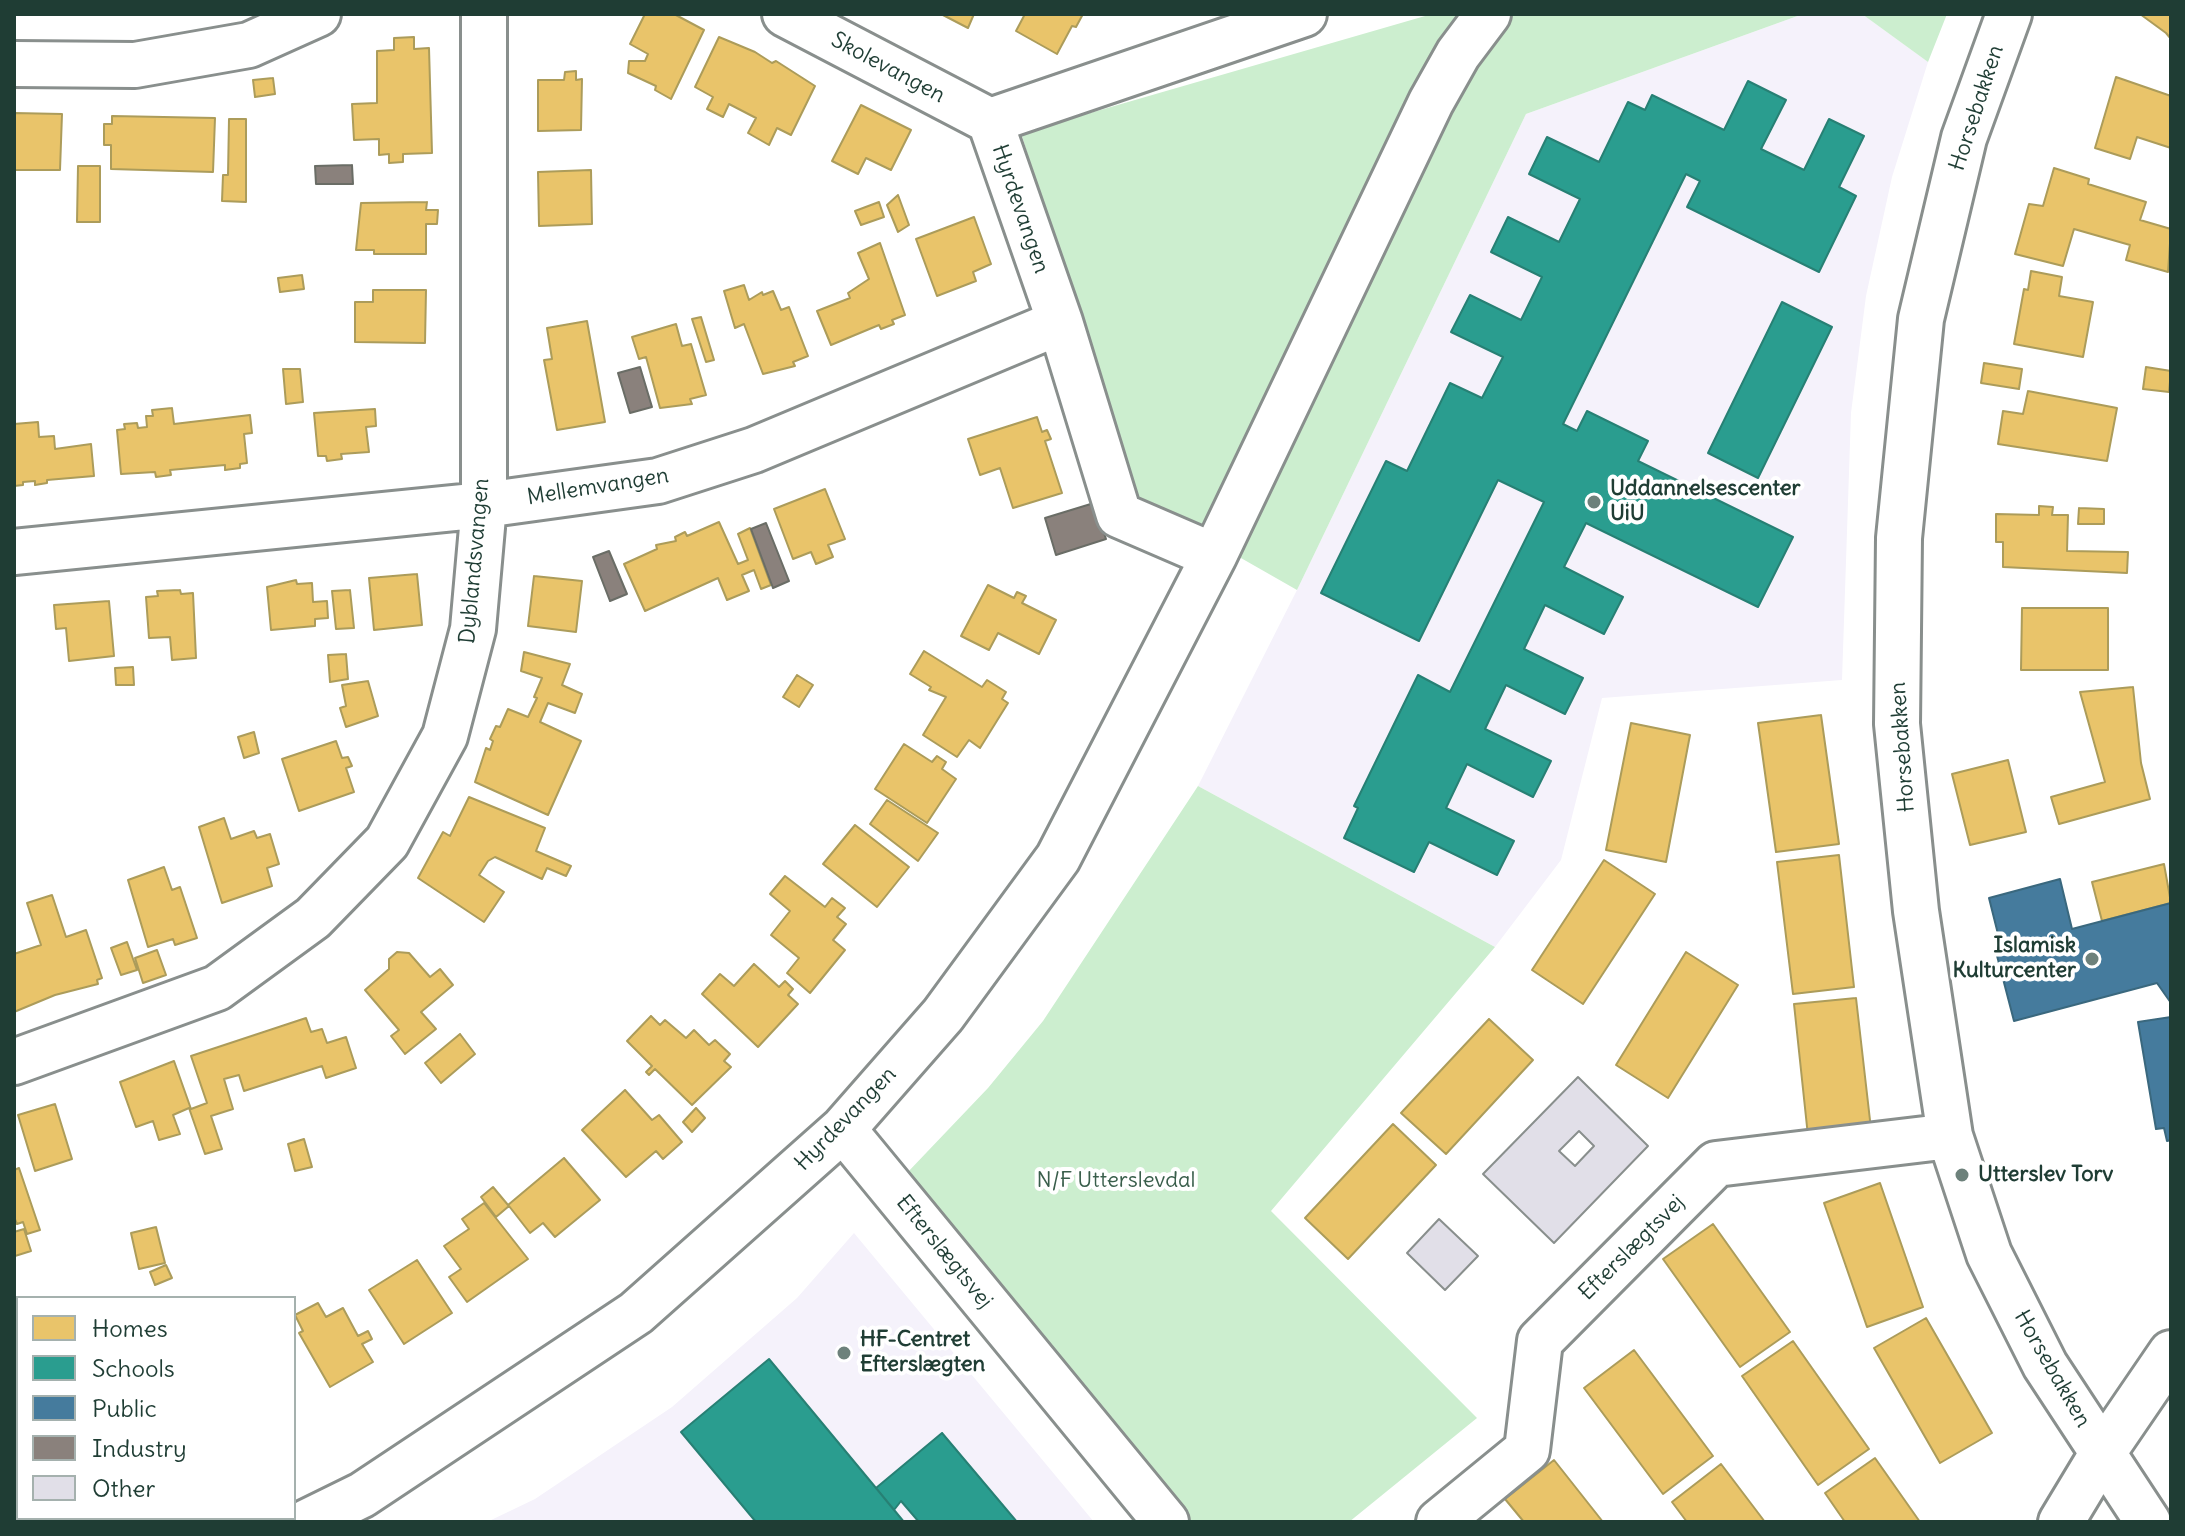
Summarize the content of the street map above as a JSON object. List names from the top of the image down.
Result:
{
  "streets": {
    "street": [
      "Skolevangen",
      "Horsebakken",
      "Hyrdevangen",
      "Mellemvangen",
      "Dyblandsvangen",
      "Efterslægtsvej"
    ]
  },
  "crossings": [
    ["Skolevangen", "Hyrdevangen"],
    ["Horsebakken", "Efterslægtsvej"],
    ["Hyrdevangen", "Mellemvangen"],
    ["Hyrdevangen", "Efterslægtsvej"],
    ["Mellemvangen", "Dyblandsvangen"]
  ],
  "parks": ["N/F Utterslevdal"],
  "places": [
    "Uddannelsescenter UiU",
    "Islamisk Kulturcenter",
    "Utterslev Torv",
    "HF-Centret Efterslægten"
  ],
  "legend": [
    "Homes",
    "Schools",
    "Public",
    "Industry",
    "Other"
  ]
}
